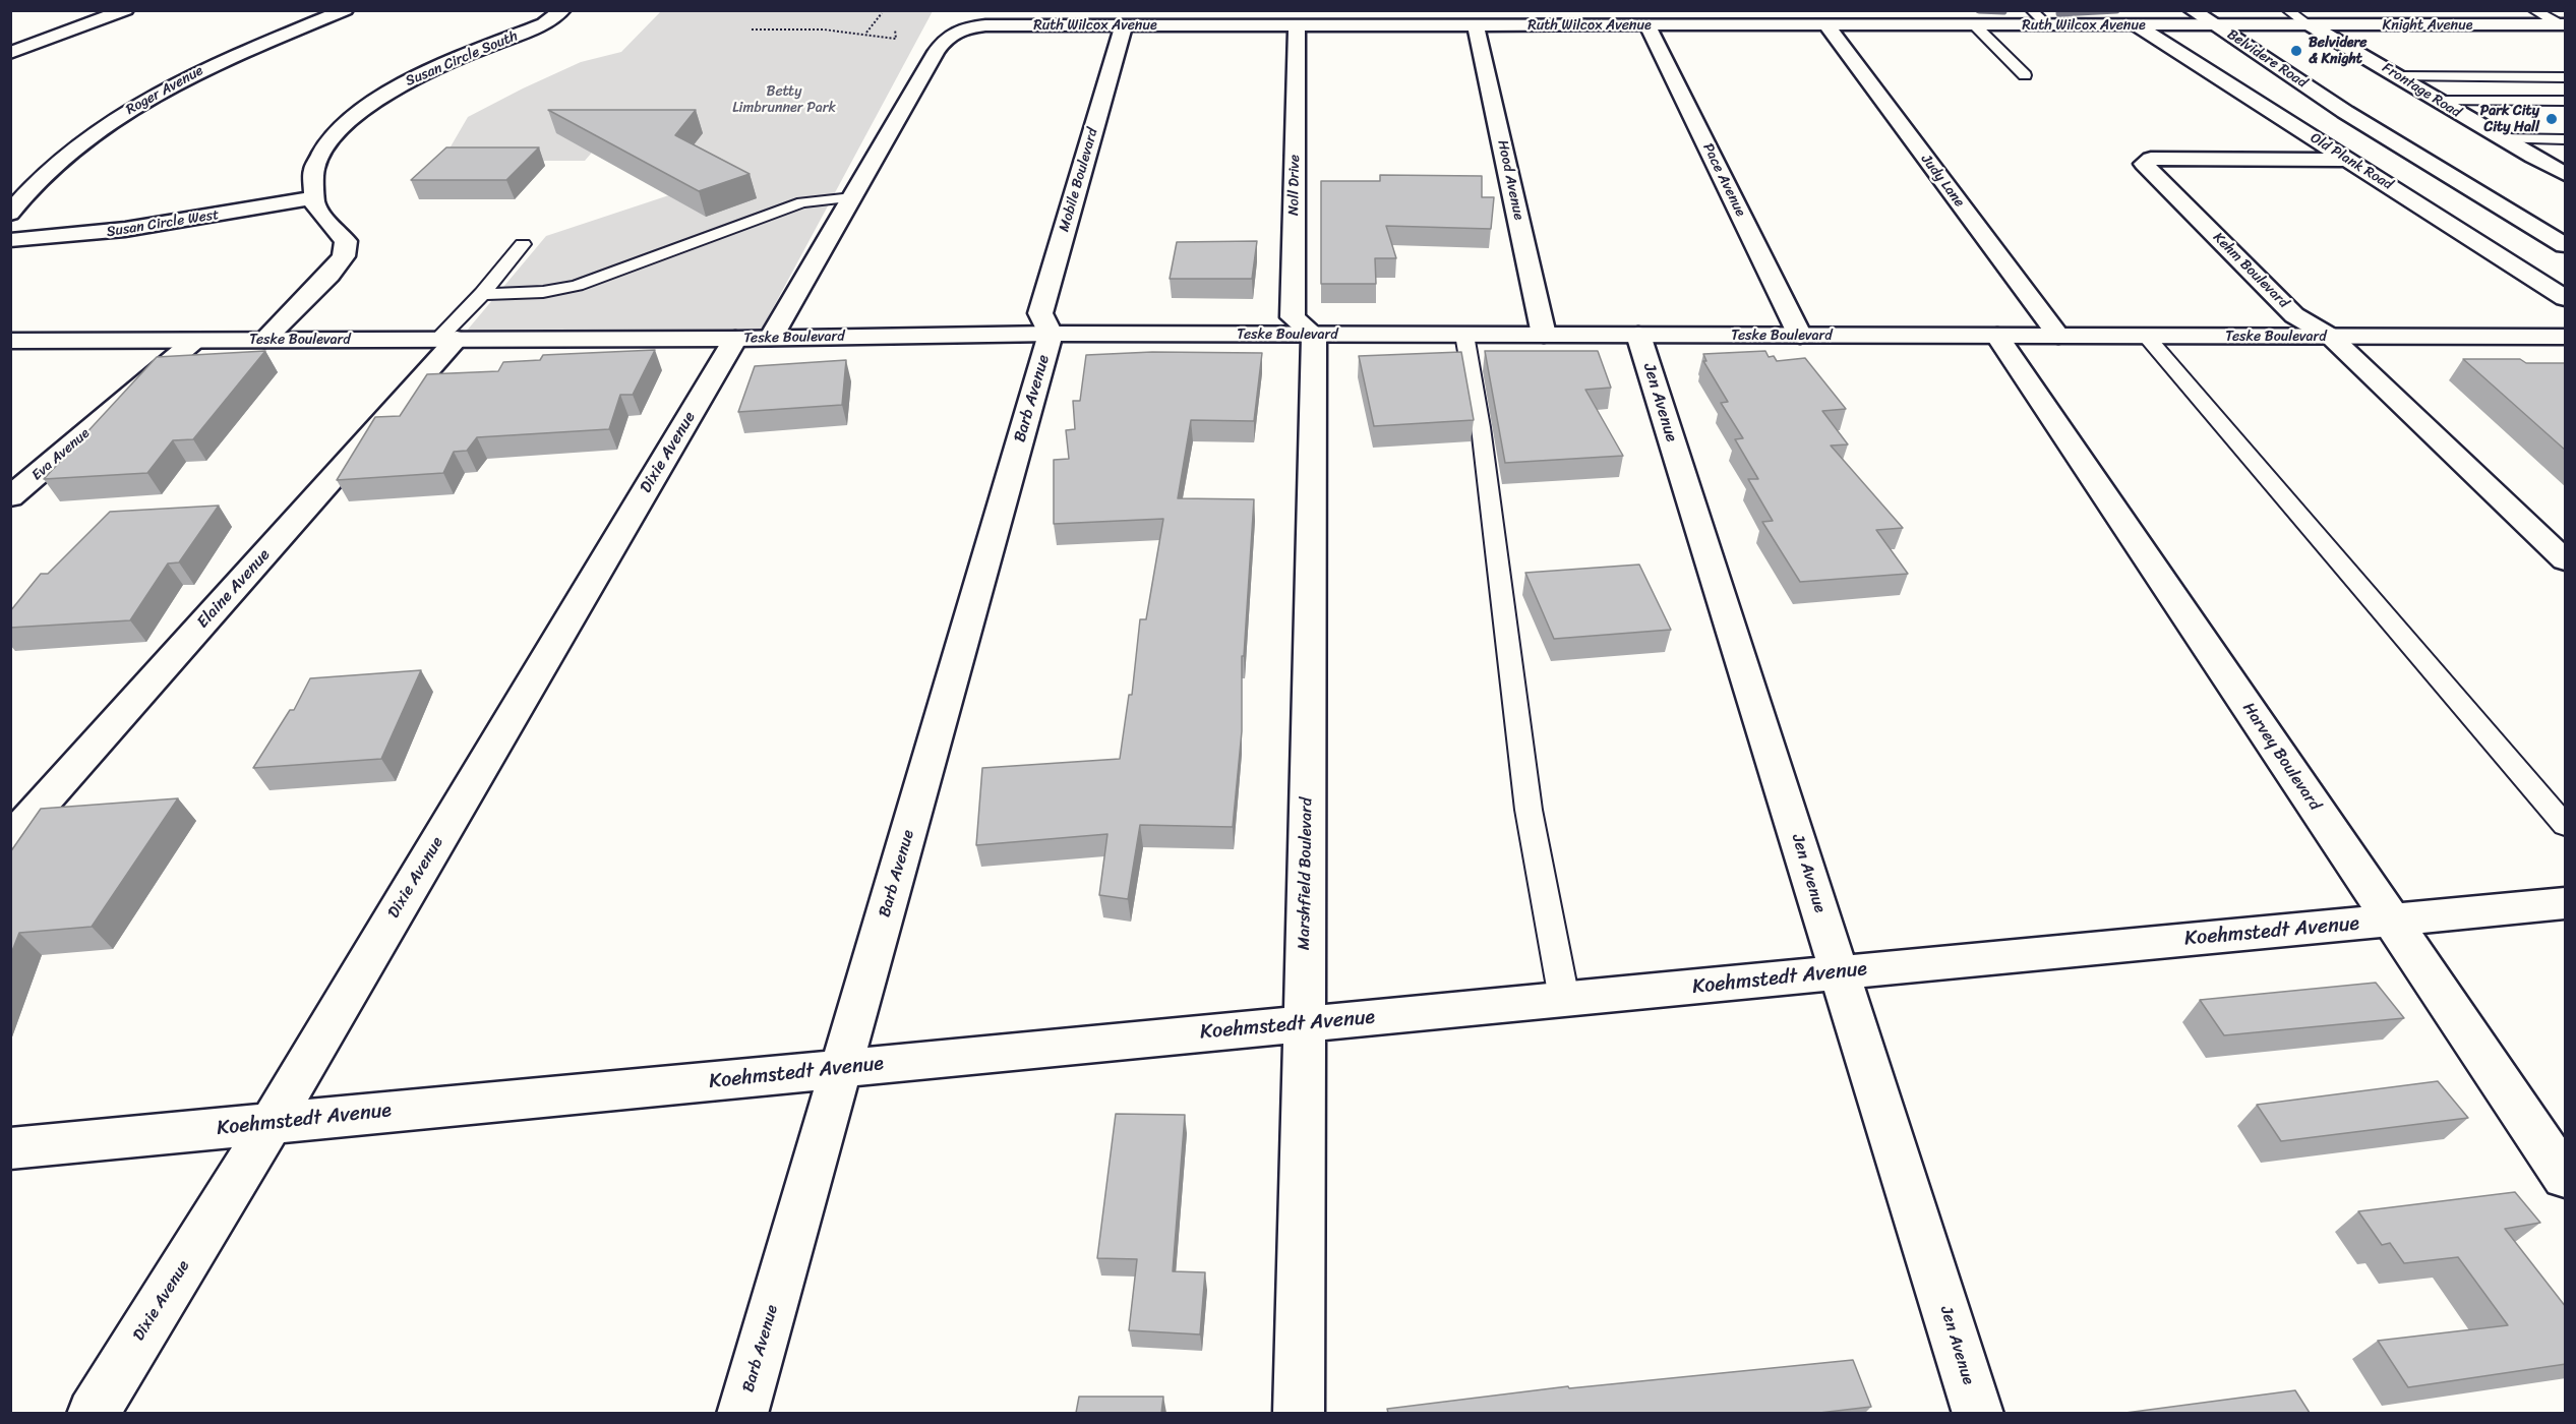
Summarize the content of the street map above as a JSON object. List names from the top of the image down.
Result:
{
  "streets": {
    "street": [
      "Ruth Wilcox Avenue",
      "Knight Avenue",
      "Susan Circle South",
      "Belvidere Road",
      "Roger Avenue",
      "Frontage Road",
      "Old Plank Road",
      "Mobile Boulevard",
      "Hood Avenue",
      "Pace Avenue",
      "Judy Lane",
      "Noll Drive",
      "Susan Circle West",
      "Kehm Boulevard",
      "Teske Boulevard",
      "Barb Avenue",
      "Jen Avenue",
      "Dixie Avenue",
      "Eva Avenue",
      "Elaine Avenue",
      "Harvey Boulevard",
      "Marshfield Boulevard",
      "Koehmstedt Avenue"
    ]
  },
  "crossings": [
    ["Ruth Wilcox Avenue", "Knight Avenue"],
    ["Ruth Wilcox Avenue", "Belvidere Road"],
    ["Ruth Wilcox Avenue", "Old Plank Road"],
    ["Ruth Wilcox Avenue", "Mobile Boulevard"],
    ["Ruth Wilcox Avenue", "Hood Avenue"],
    ["Ruth Wilcox Avenue", "Pace Avenue"],
    ["Ruth Wilcox Avenue", "Judy Lane"],
    ["Ruth Wilcox Avenue", "Noll Drive"],
    ["Ruth Wilcox Avenue", "Dixie Avenue"],
    ["Knight Avenue", "Belvidere Road"],
    ["Knight Avenue", "Frontage Road"],
    ["Susan Circle South", "Susan Circle West"],
    ["Old Plank Road", "Kehm Boulevard"],
    ["Mobile Boulevard", "Teske Boulevard"],
    ["Mobile Boulevard", "Barb Avenue"],
    ["Hood Avenue", "Teske Boulevard"],
    ["Pace Avenue", "Teske Boulevard"],
    ["Judy Lane", "Teske Boulevard"],
    ["Noll Drive", "Teske Boulevard"],
    ["Noll Drive", "Marshfield Boulevard"],
    ["Kehm Boulevard", "Teske Boulevard"],
    ["Teske Boulevard", "Barb Avenue"],
    ["Teske Boulevard", "Jen Avenue"],
    ["Teske Boulevard", "Dixie Avenue"],
    ["Teske Boulevard", "Eva Avenue"],
    ["Teske Boulevard", "Elaine Avenue"],
    ["Teske Boulevard", "Harvey Boulevard"],
    ["Teske Boulevard", "Marshfield Boulevard"],
    ["Barb Avenue", "Koehmstedt Avenue"],
    ["Jen Avenue", "Koehmstedt Avenue"],
    ["Dixie Avenue", "Koehmstedt Avenue"],
    ["Harvey Boulevard", "Koehmstedt Avenue"],
    ["Marshfield Boulevard", "Koehmstedt Avenue"]
  ],
  "parks": ["Betty Limbrunner Park"],
  "places": ["Belvidere & Knight", "Park City City Hall"]
}
